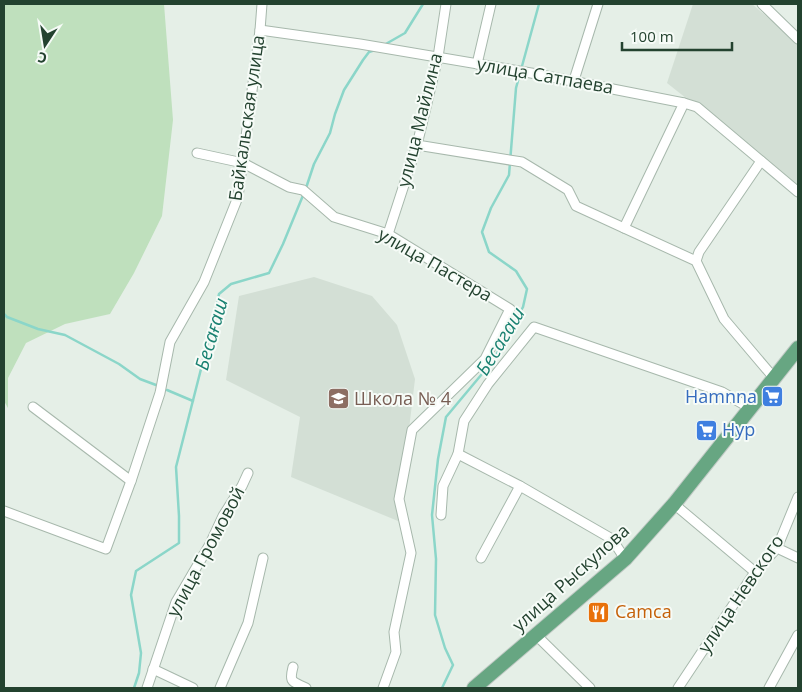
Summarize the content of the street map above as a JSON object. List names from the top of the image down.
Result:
{
  "streets": {
    "main road": ["улица Рыскулова"],
    "street": [
      "улица Сатпаева",
      "Байкальская улица",
      "улица Майлина",
      "улица Пастера",
      "улица Громовой",
      "улица Невского"
    ]
  },
  "crossings": [
    ["улица Сатпаева", "Байкальская улица"],
    ["улица Сатпаева", "улица Майлина"],
    ["Байкальская улица", "улица Пастера"],
    ["улица Майлина", "улица Пастера"]
  ],
  "water": ["Бесағаш", "Бесагаш"],
  "places": {
    "supermarket": ["Hamnna", "Hyp"],
    "school or university": ["Школа № 4"],
    "restaurant": ["Camca"]
  },
  "scale_bar": "100 m",
  "north": "bottom"
}
